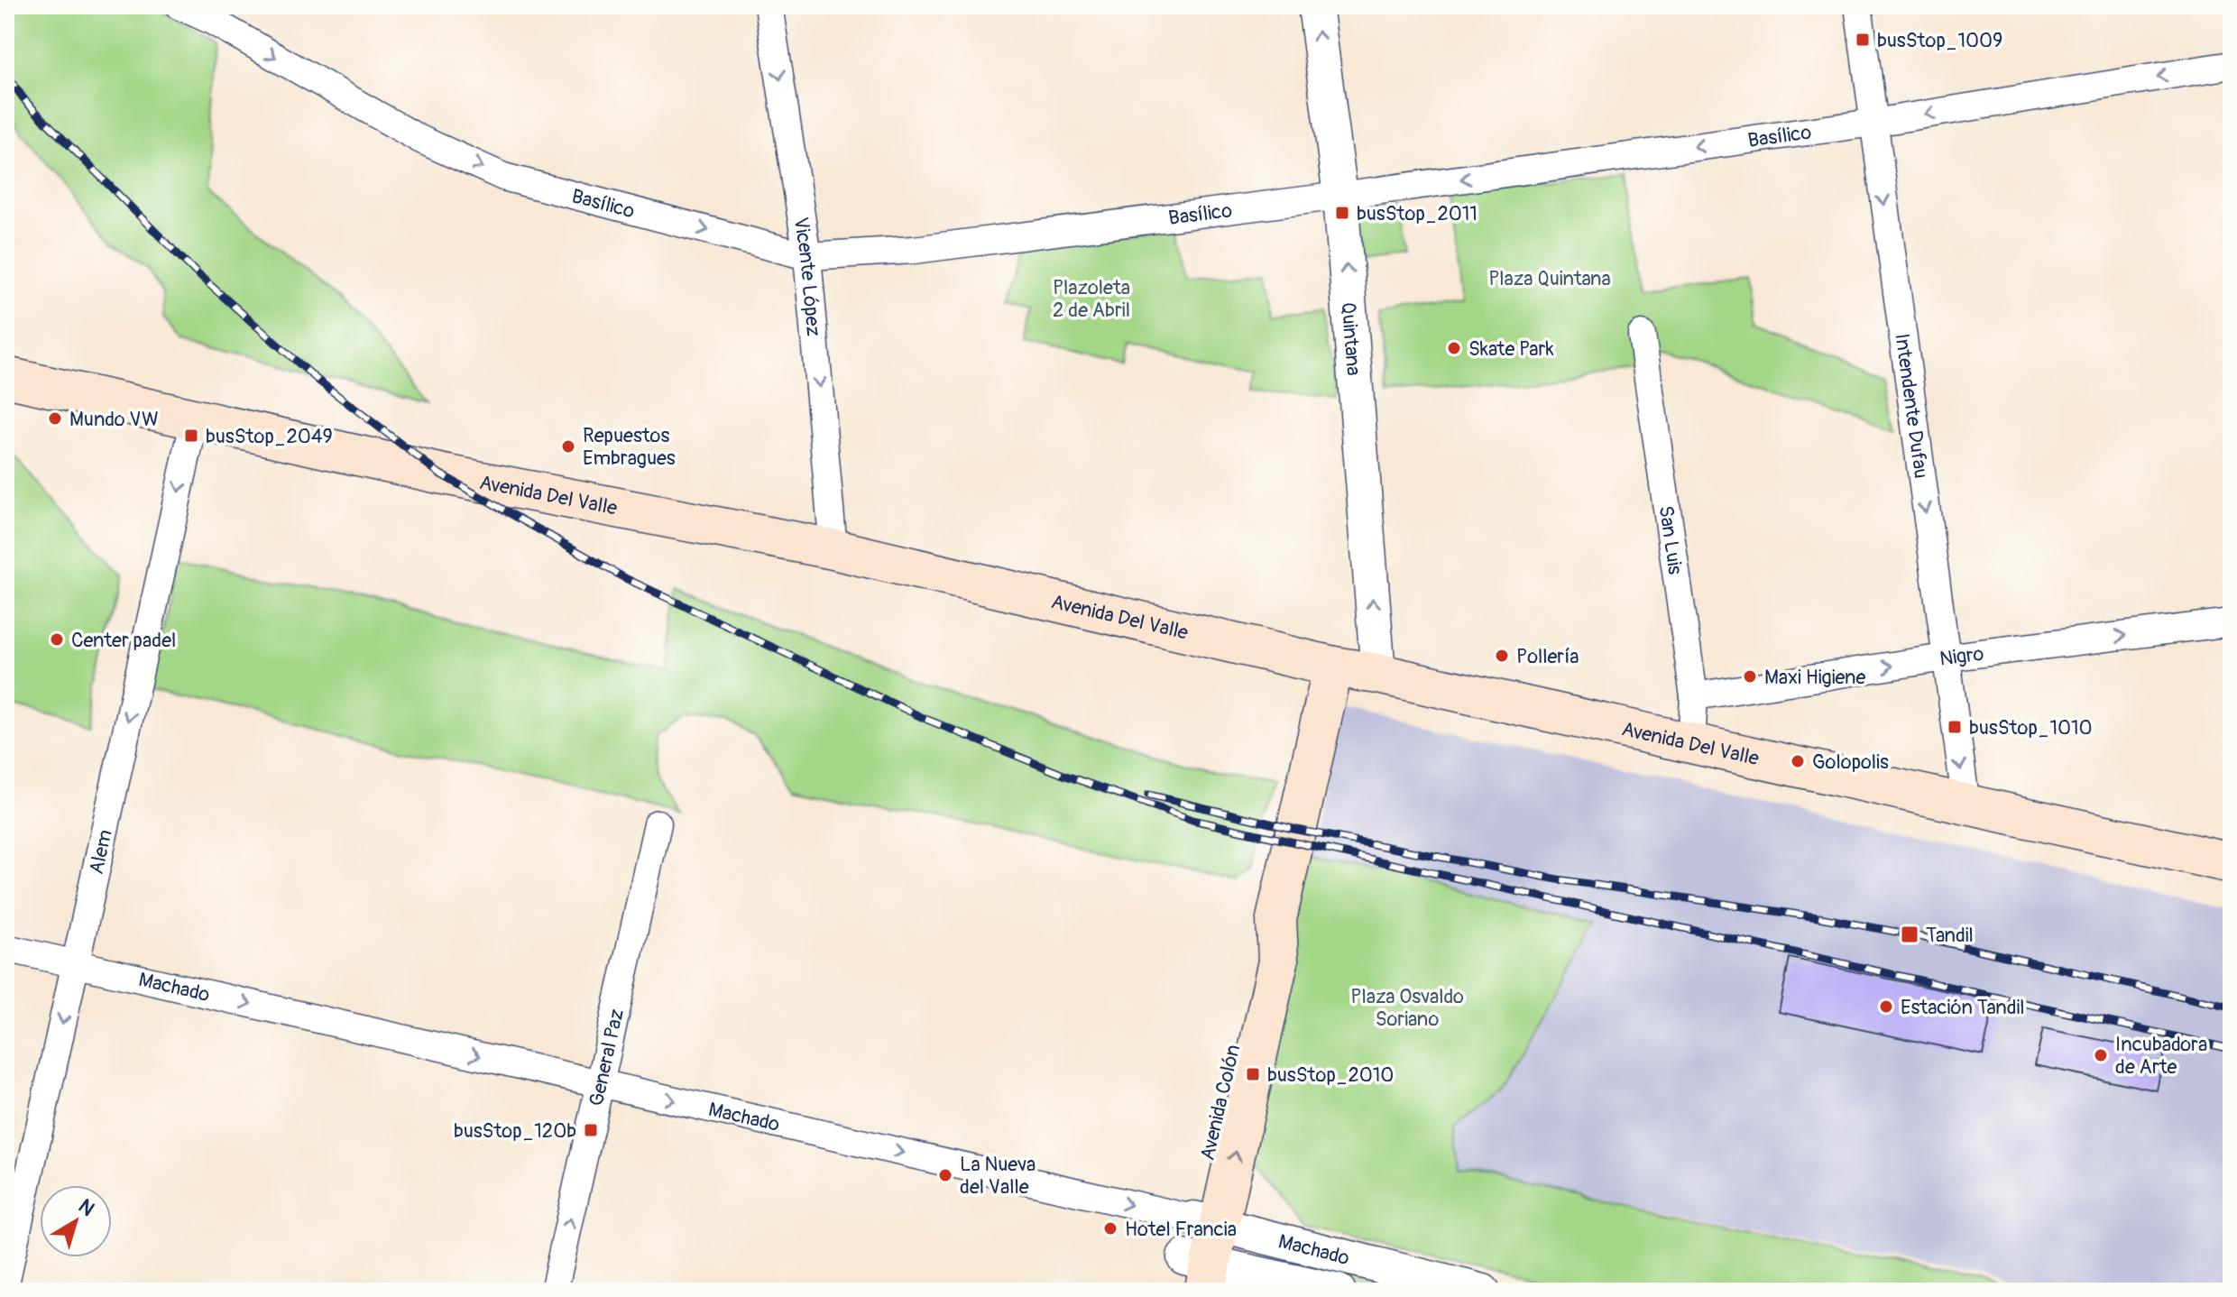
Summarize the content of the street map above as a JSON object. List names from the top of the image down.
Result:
{
  "streets": {
    "main road": ["Avenida Del Valle", "Avenida Colón"],
    "street": [
      "Basílico",
      "Vicente López",
      "Quintana",
      "Intendente Dufau",
      "San Luis",
      "Nigro",
      "Alem",
      "Machado",
      "General Paz"
    ]
  },
  "crossings": [
    ["Basílico", "Vicente López"],
    ["Basílico", "Quintana"],
    ["Basílico", "Intendente Dufau"],
    ["Vicente López", "Avenida Del Valle"],
    ["Quintana", "Avenida Del Valle"],
    ["Intendente Dufau", "Avenida Del Valle"],
    ["Intendente Dufau", "Nigro"],
    ["Avenida Del Valle", "San Luis"],
    ["Avenida Del Valle", "Alem"],
    ["Avenida Del Valle", "Avenida Colón"],
    ["San Luis", "Nigro"],
    ["Alem", "Machado"],
    ["Machado", "General Paz"],
    ["Machado", "Avenida Colón"]
  ],
  "one_way": [
    "Vicente López",
    "Quintana",
    "Intendente Dufau",
    "Nigro",
    "Alem",
    "Machado",
    "General Paz"
  ],
  "parks": ["Plaza Quintana", "Plazoleta 2 de Abril", "Plaza Osvaldo Soriano"],
  "places": {
    "transit": [
      "busStop_1009",
      "busStop_2011",
      "busStop_2049",
      "busStop_1010",
      "Tandil",
      "busStop_2010",
      "busStop_120b"
    ],
    "other": [
      "Skate Park",
      "Mundo VW",
      "Repuestos Embragues",
      "Center padel",
      "Pollería",
      "Maxi Higiene",
      "Golopolis",
      "Estación Tandil",
      "Incubadora de Arte",
      "La Nueva del Valle",
      "Hotel Francia"
    ]
  },
  "north": "top right"
}
